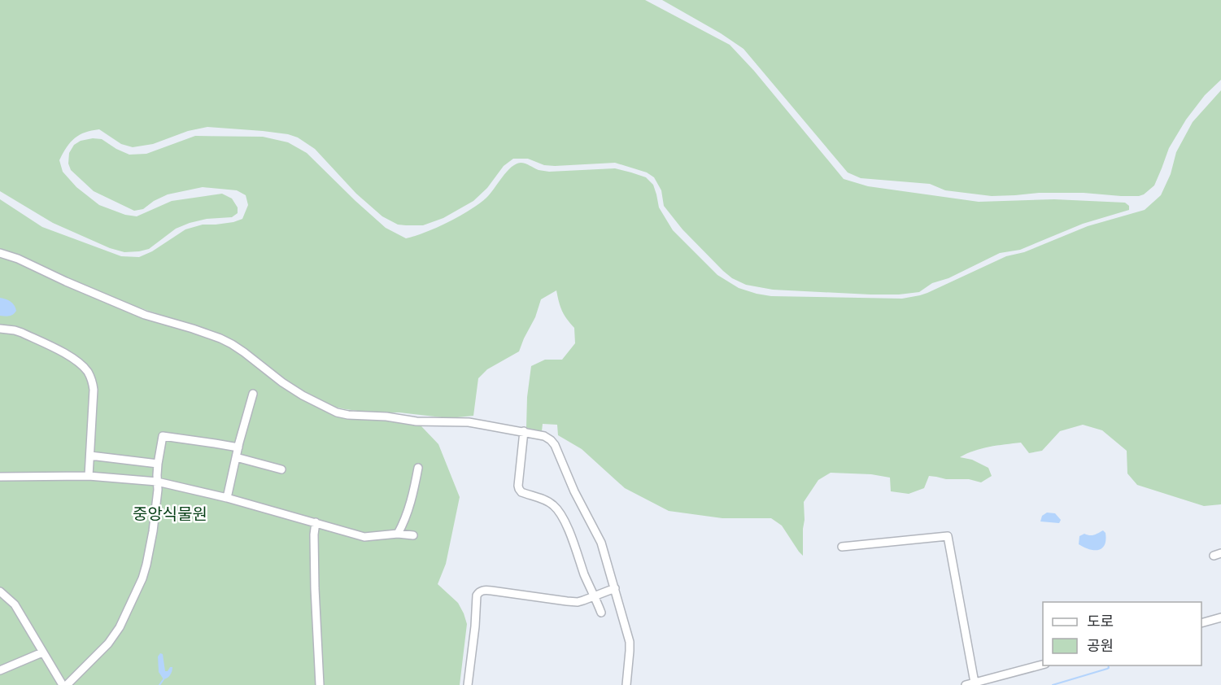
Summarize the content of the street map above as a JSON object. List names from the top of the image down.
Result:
{
  "parks": ["중앙식물원"],
  "legend": ["도로", "공원"]
}
